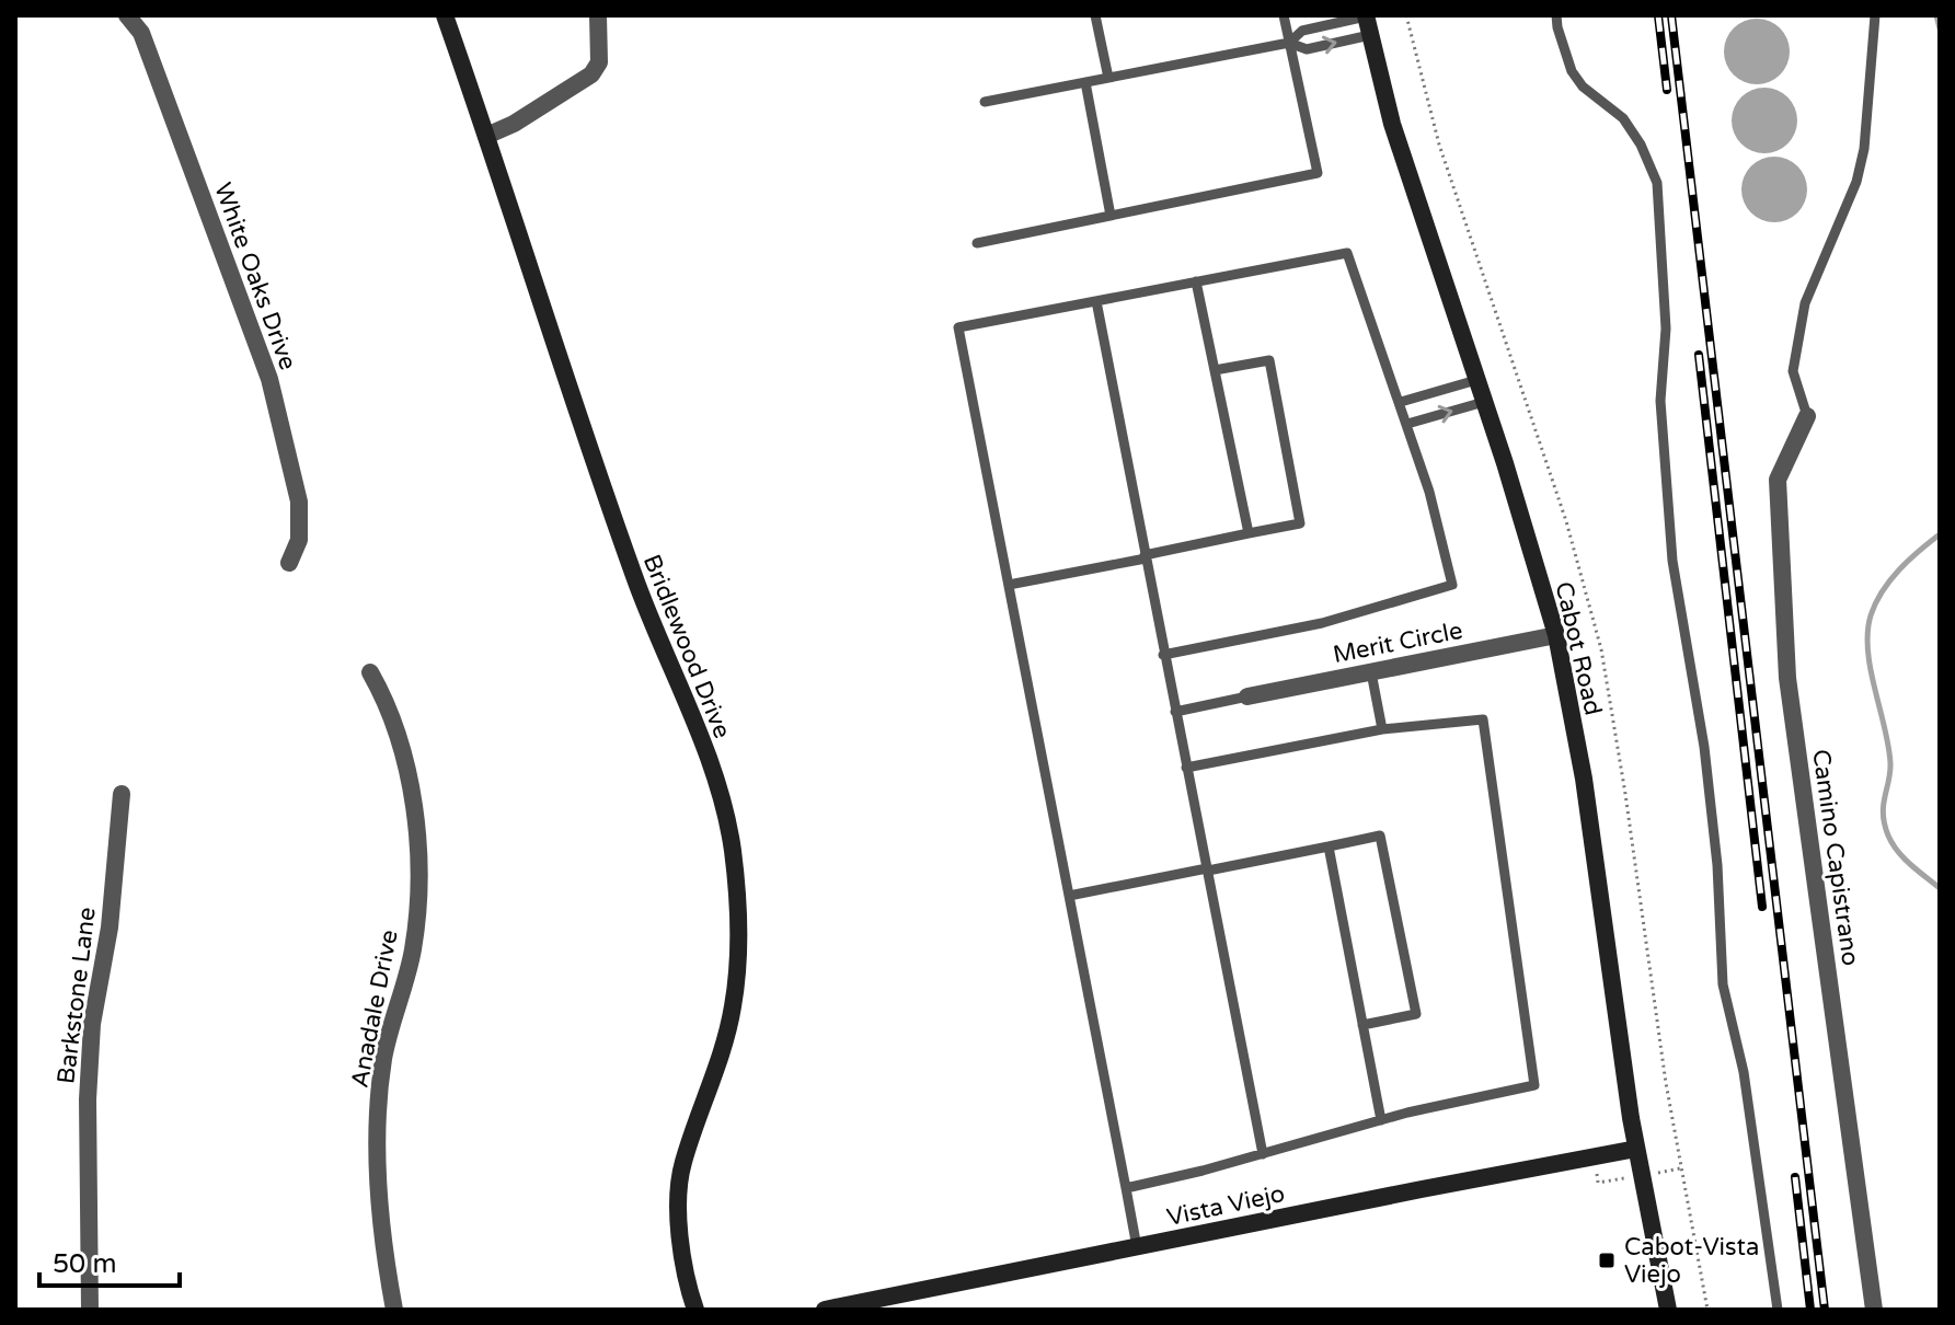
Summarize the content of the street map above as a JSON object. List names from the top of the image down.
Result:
{
  "streets": {
    "street": [
      "White Oaks Drive",
      "Merit Circle",
      "Bridlewood Drive",
      "Cabot Road",
      "Camino Capistrano",
      "Barkstone Lane",
      "Anadale Drive",
      "Vista Viejo"
    ]
  },
  "crossings": [
    ["Merit Circle", "Cabot Road"],
    ["Cabot Road", "Vista Viejo"]
  ],
  "places": {
    "transit": ["Cabot-Vista Viejo"]
  },
  "scale_bar": "50 m"
}
